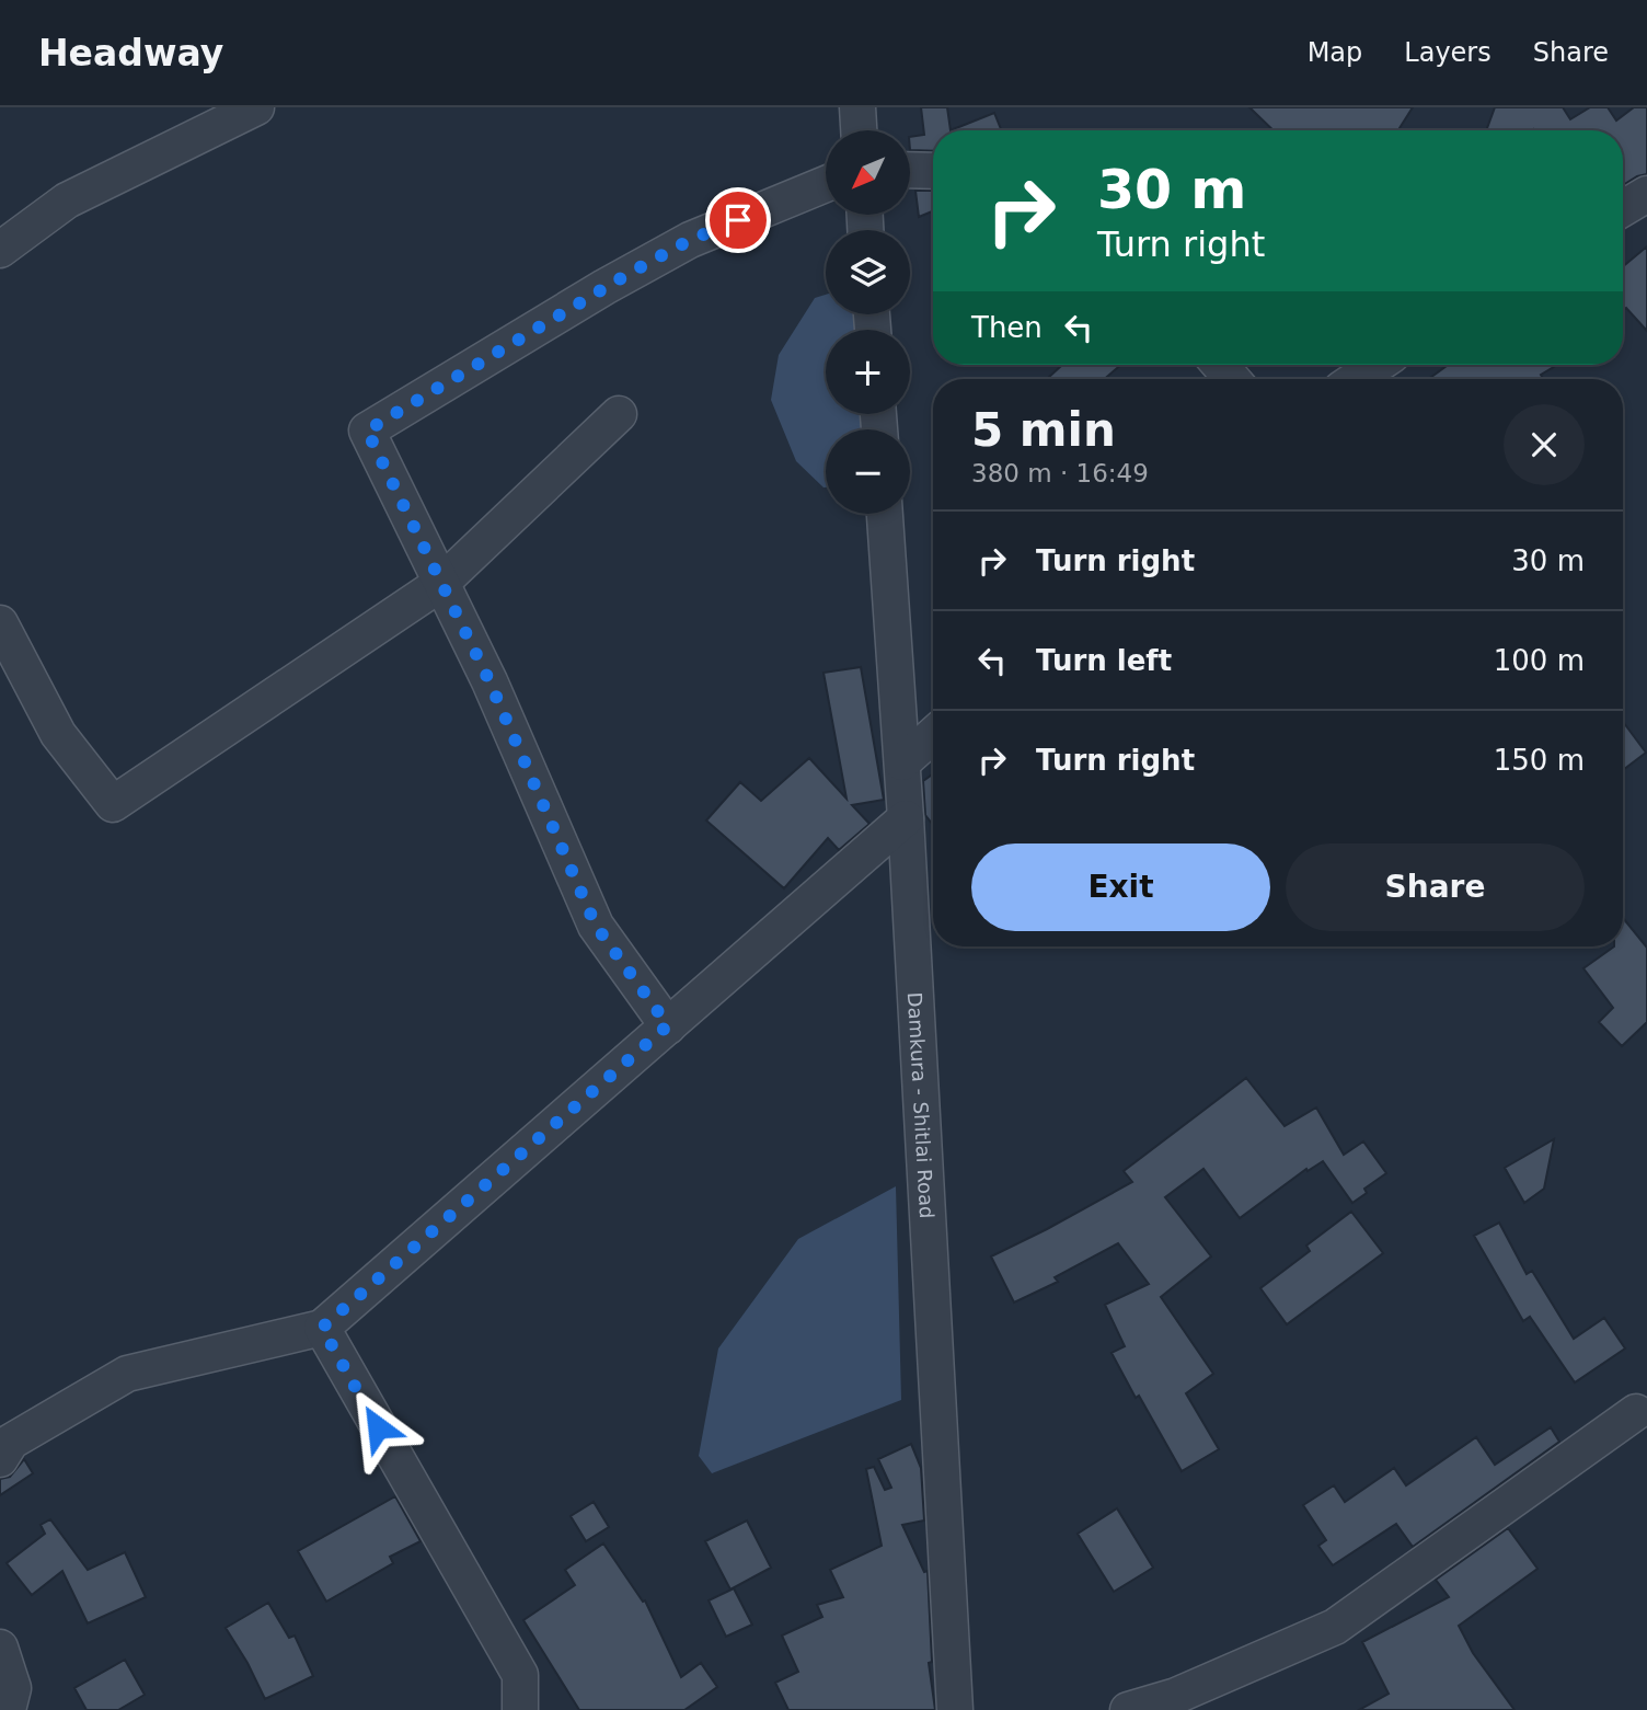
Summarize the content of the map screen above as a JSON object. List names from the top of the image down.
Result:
{
  "streets": {
    "street": ["Damkura - Shitlai Road"]
  },
  "north": "bottom left",
  "page": {
    "header": "Headway",
    "nav": ["Map", "Layers", "Share"],
    "map_buttons": ["+", "−"],
    "turn": ["30 m", "Turn right"],
    "then": "Then",
    "heading": ["5 min", "380 m · 16:49"],
    "list": [
      {
        "name": "Turn right",
        "value": "30 m"
      },
      {
        "name": "Turn left",
        "value": "100 m"
      },
      {
        "name": "Turn right",
        "value": "150 m"
      }
    ],
    "buttons": ["Exit", "Share"]
  }
}
